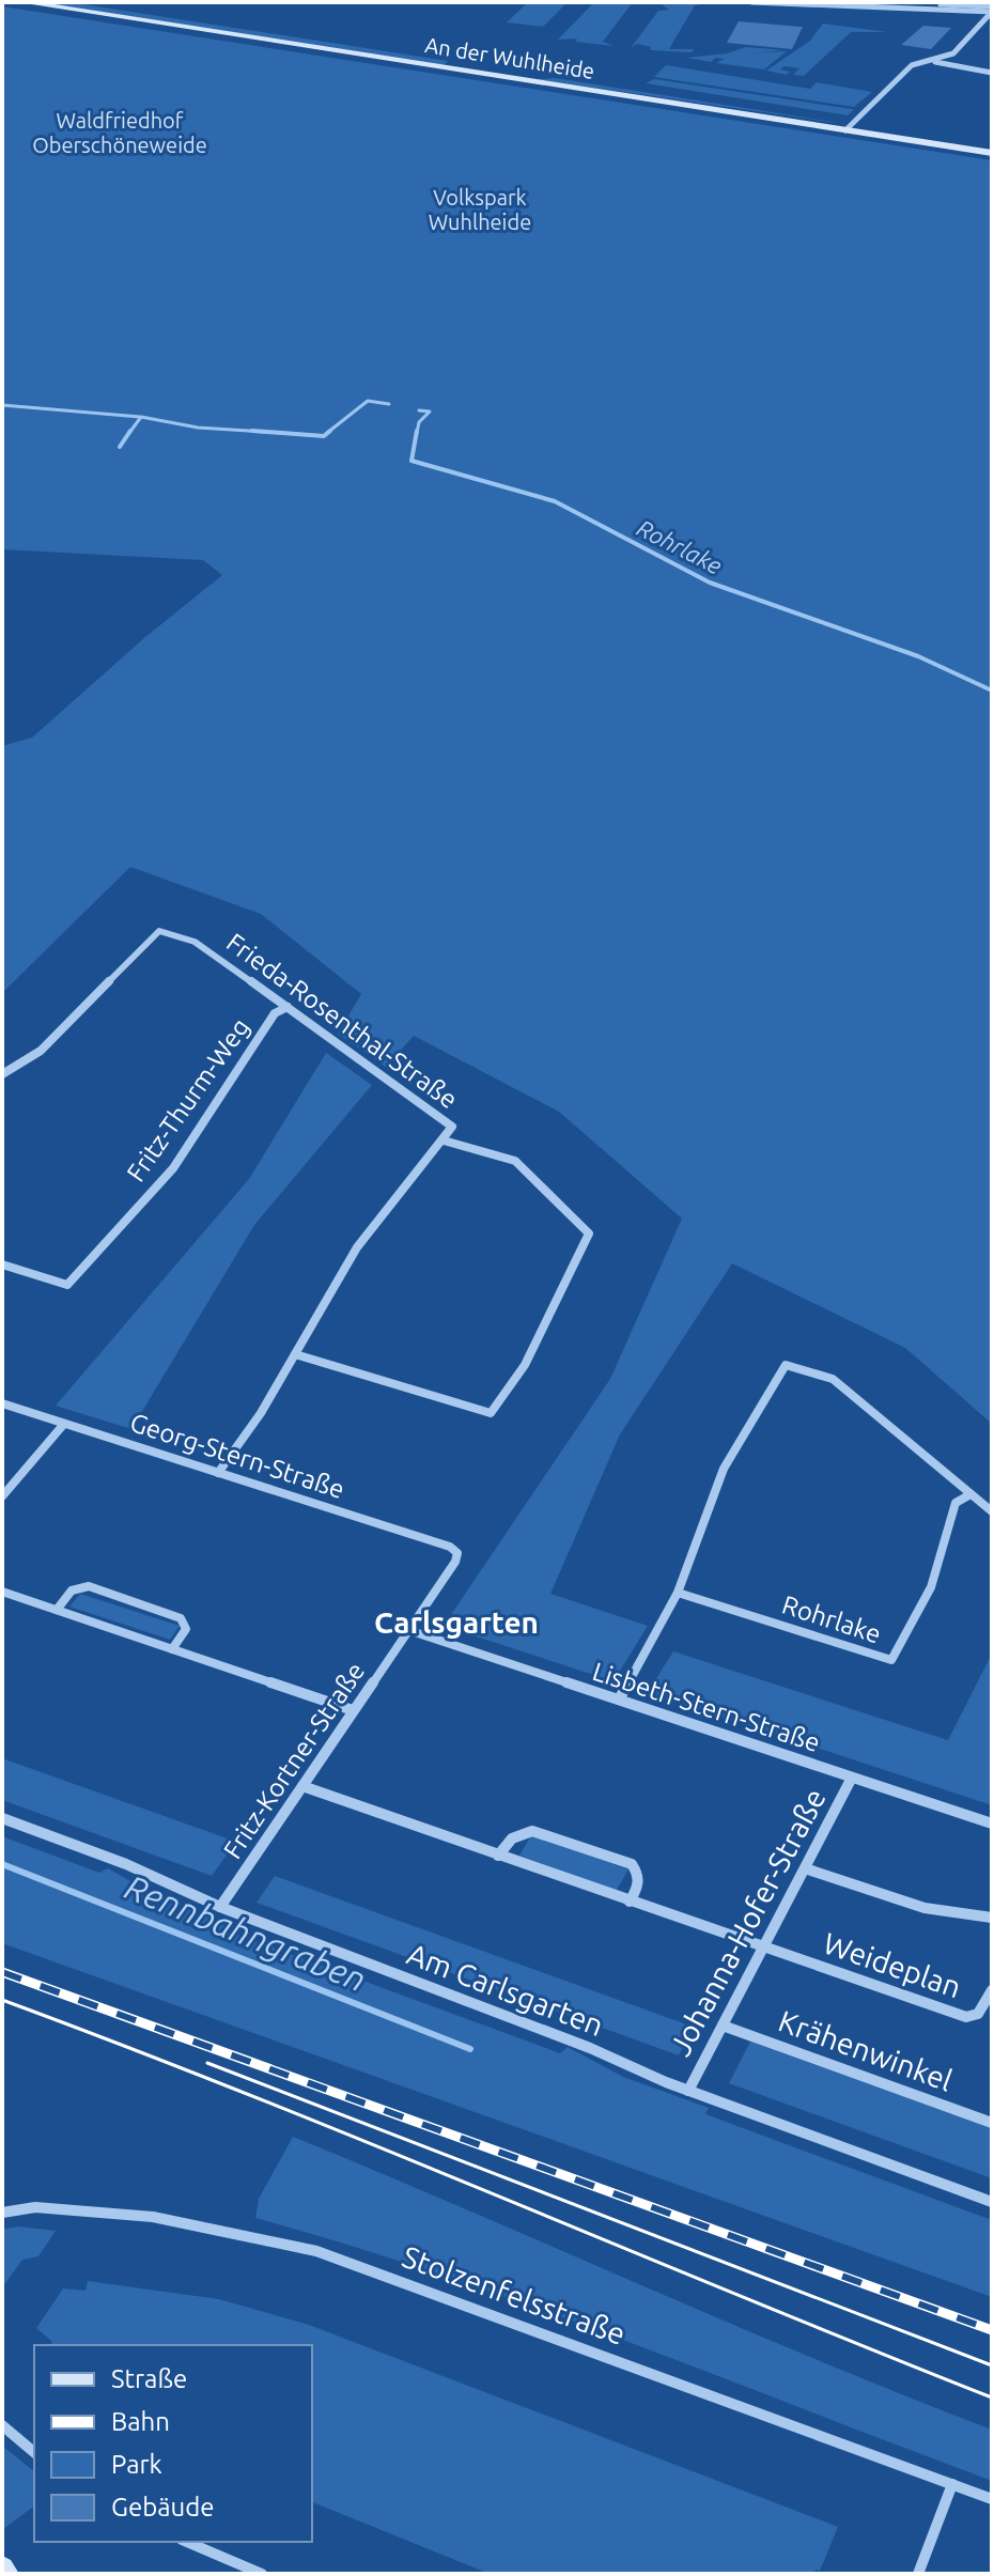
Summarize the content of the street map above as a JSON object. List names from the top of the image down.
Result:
{
  "streets": {
    "main road": ["An der Wuhlheide"],
    "street": [
      "Frieda-Rosenthal-Straße",
      "Fritz-Thurm-Weg",
      "Georg-Stern-Straße",
      "Rohrlake",
      "Lisbeth-Stern-Straße",
      "Fritz-Kortner-Straße",
      "Johanna-Hofer-Straße",
      "Weideplan",
      "Am Carlsgarten",
      "Krähenwinkel",
      "Stolzenfelsstraße"
    ]
  },
  "crossings": [
    ["Frieda-Rosenthal-Straße", "Fritz-Thurm-Weg"],
    ["Frieda-Rosenthal-Straße", "Georg-Stern-Straße"],
    ["Georg-Stern-Straße", "Fritz-Kortner-Straße"],
    ["Lisbeth-Stern-Straße", "Fritz-Kortner-Straße"],
    ["Lisbeth-Stern-Straße", "Johanna-Hofer-Straße"],
    ["Fritz-Kortner-Straße", "Am Carlsgarten"],
    ["Johanna-Hofer-Straße", "Weideplan"],
    ["Johanna-Hofer-Straße", "Am Carlsgarten"],
    ["Johanna-Hofer-Straße", "Krähenwinkel"]
  ],
  "districts": ["Carlsgarten"],
  "water": ["Rohrlake", "Rennbahngraben"],
  "parks": ["Waldfriedhof Oberschöneweide", "Volkspark Wuhlheide"],
  "legend": [
    "Straße",
    "Bahn",
    "Park",
    "Gebäude"
  ]
}
